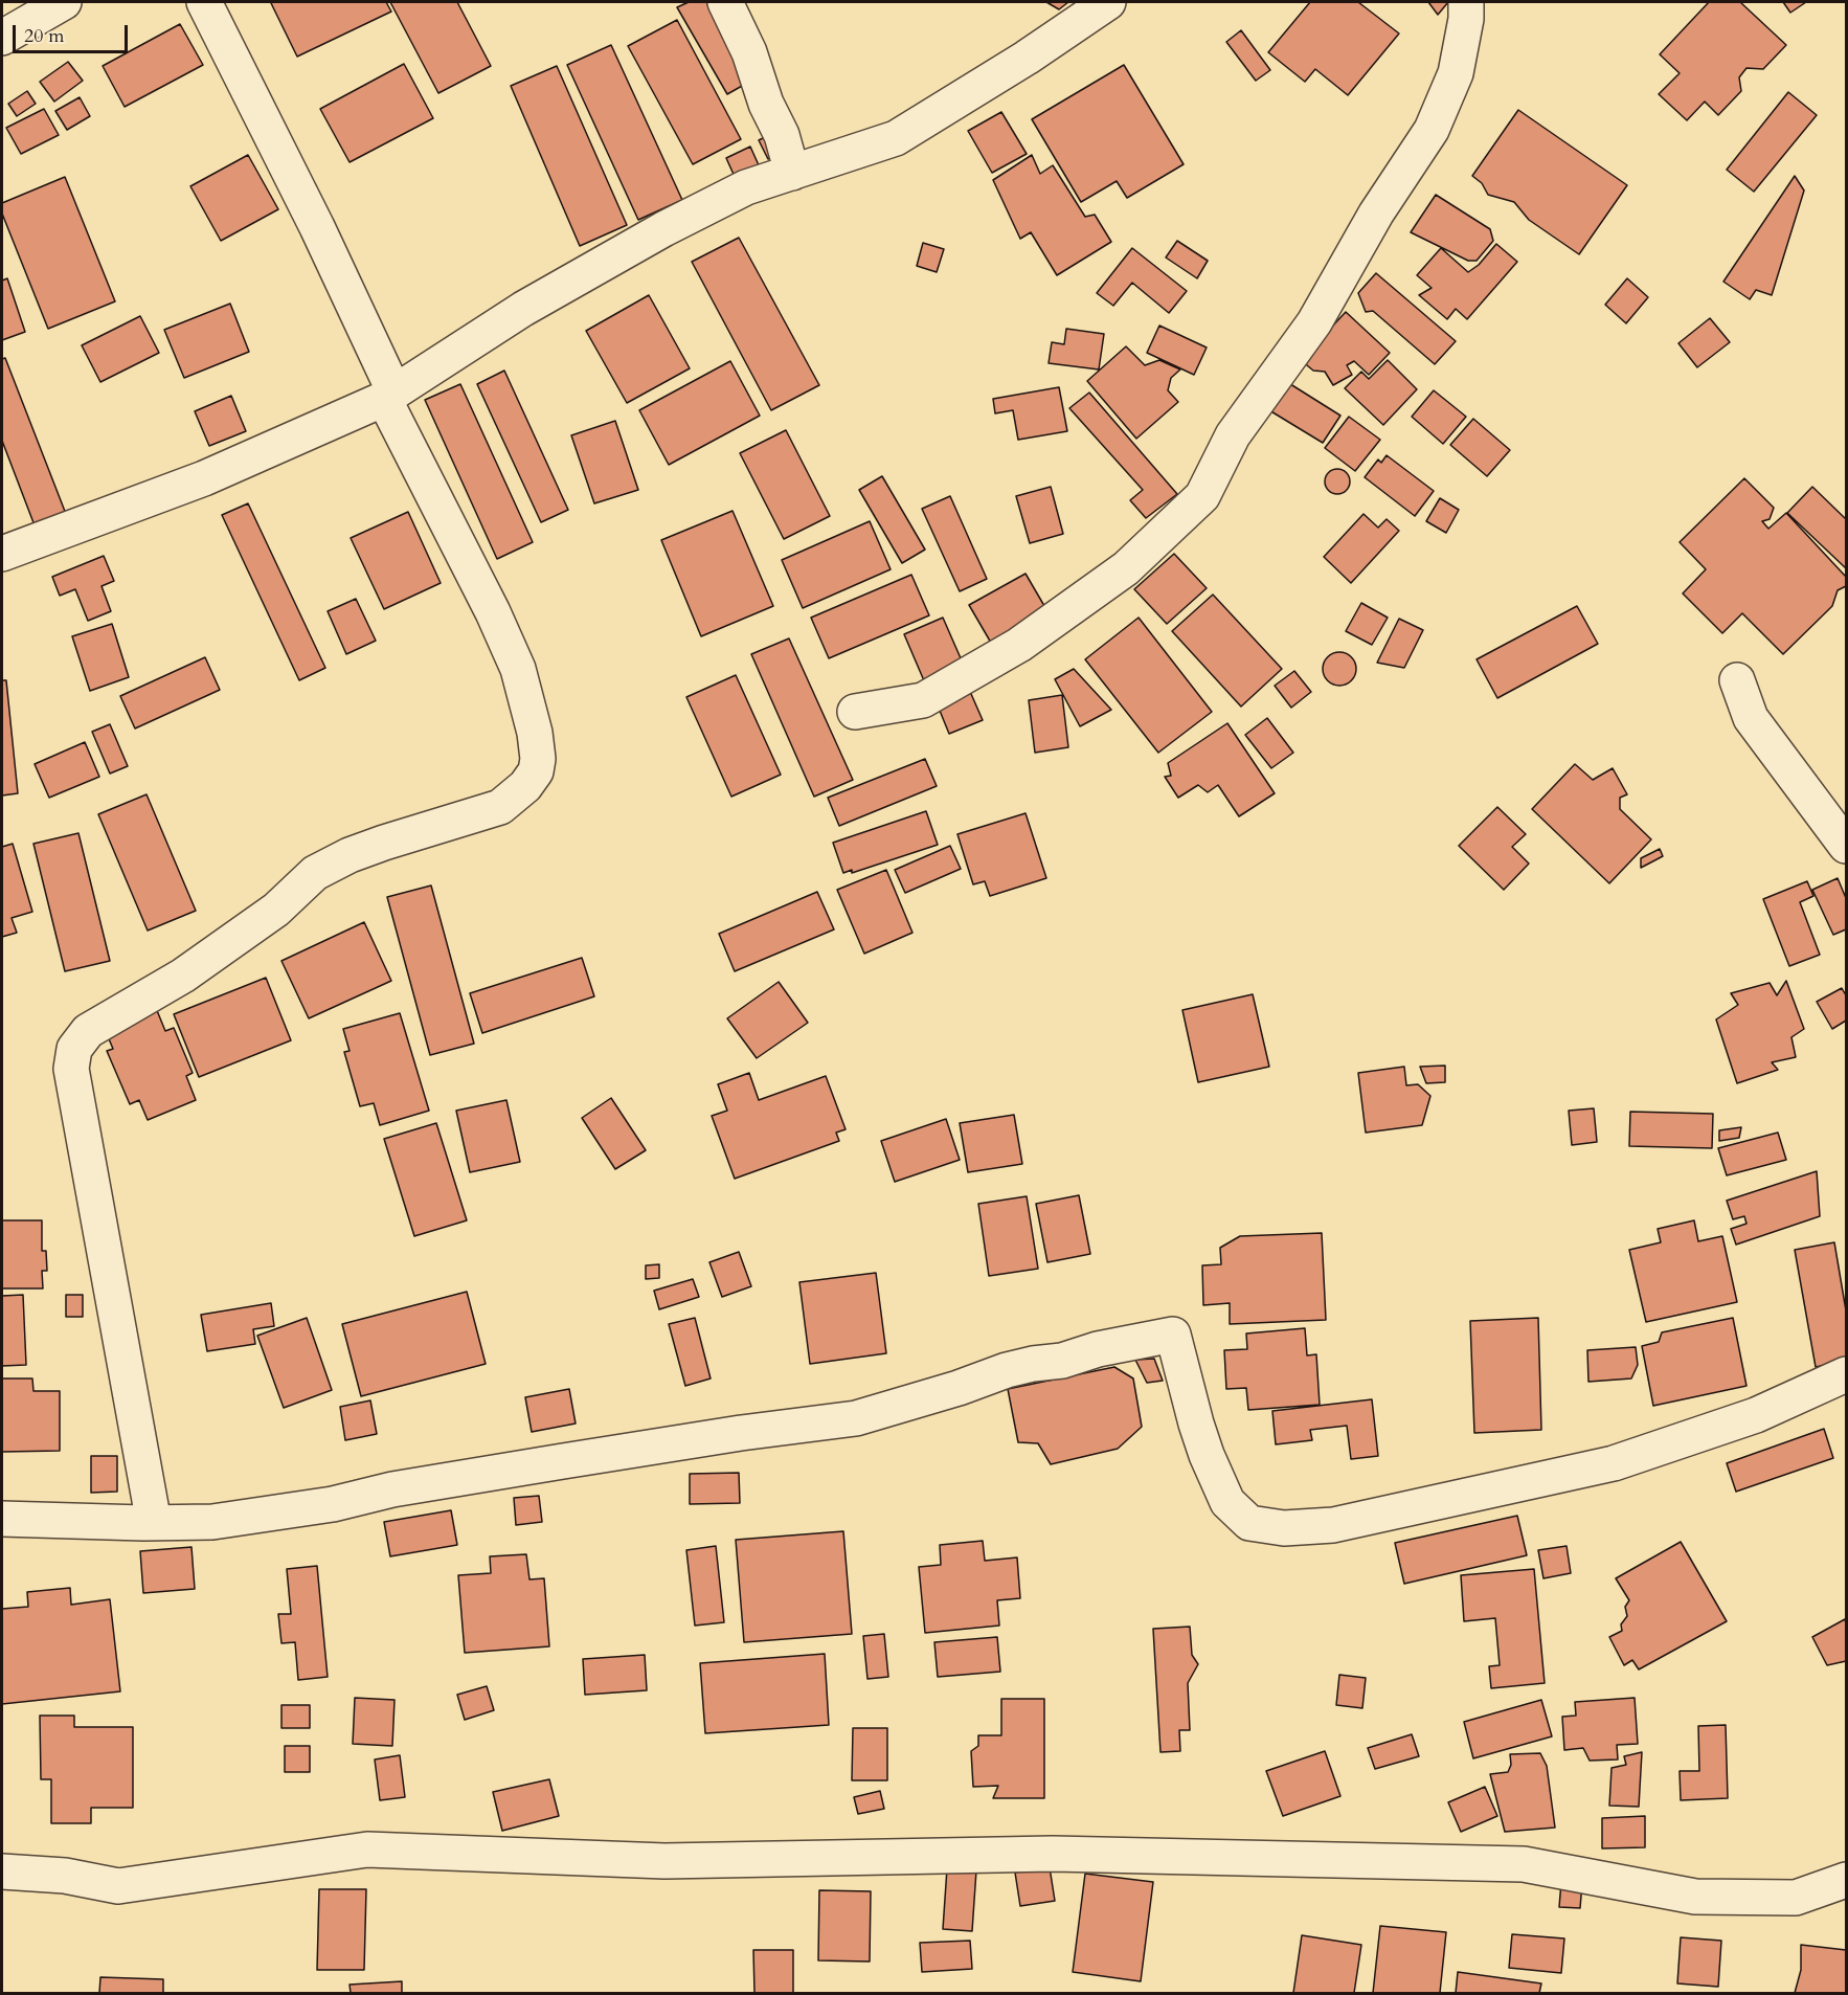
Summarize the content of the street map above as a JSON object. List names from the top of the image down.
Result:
{
  "scale_bar": "20 m"
}
